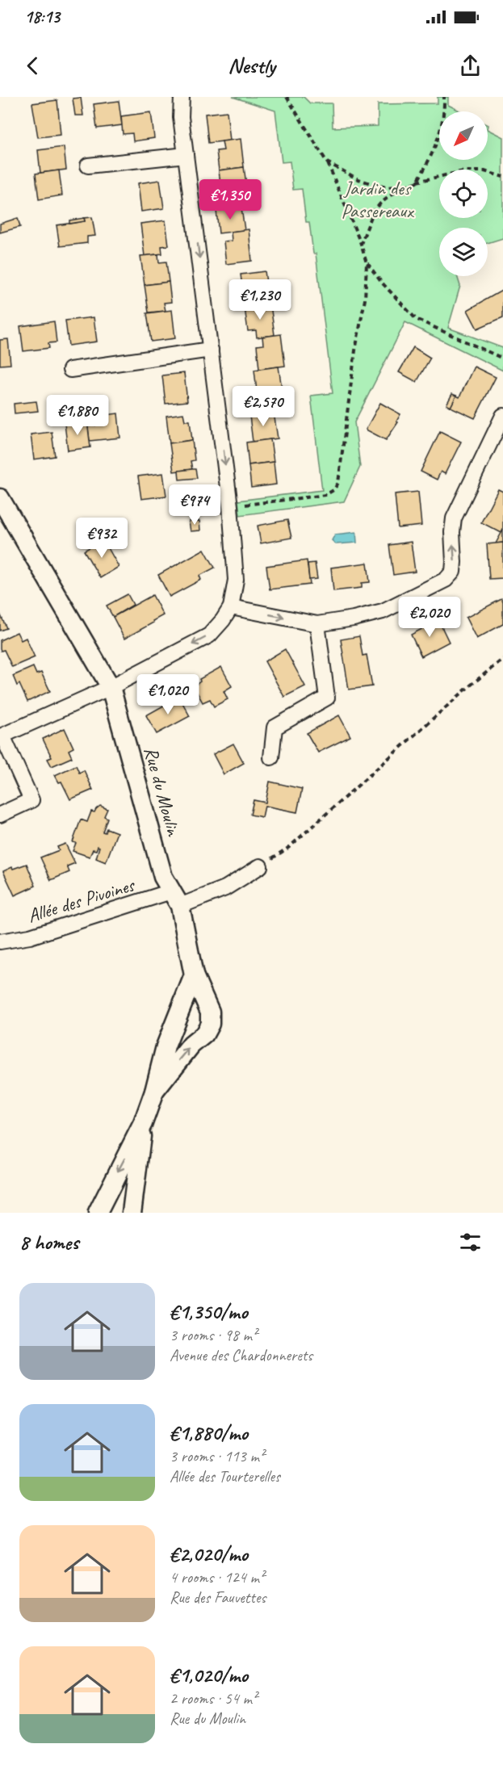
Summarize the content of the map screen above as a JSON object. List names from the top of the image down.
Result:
{
  "streets": {
    "street": ["Rue du Moulin", "Allée des Pivoines"]
  },
  "crossings": [
    ["Rue du Moulin", "Allée des Pivoines"]
  ],
  "parks": ["Jardin des Passereaux"],
  "north": "bottom left",
  "page": {
    "status": "18:13",
    "header": "Nestly",
    "price": [
      "€1,350",
      "€1,230",
      "€2,570",
      "€1,880",
      "€974",
      "€932",
      "€2,020",
      "€1,020"
    ],
    "heading": "8 homes",
    "list": [
      {
        "name": "€1,350/mo",
        "note": "3 rooms · 98 m² · Avenue des Chardonnerets"
      },
      {
        "name": "€1,880/mo",
        "note": "3 rooms · 113 m² · Allée des Tourterelles"
      },
      {
        "name": "€2,020/mo",
        "note": "4 rooms · 124 m² · Rue des Fauvettes"
      },
      {
        "name": "€1,020/mo",
        "note": "2 rooms · 54 m² · Rue du Moulin"
      }
    ]
  }
}
